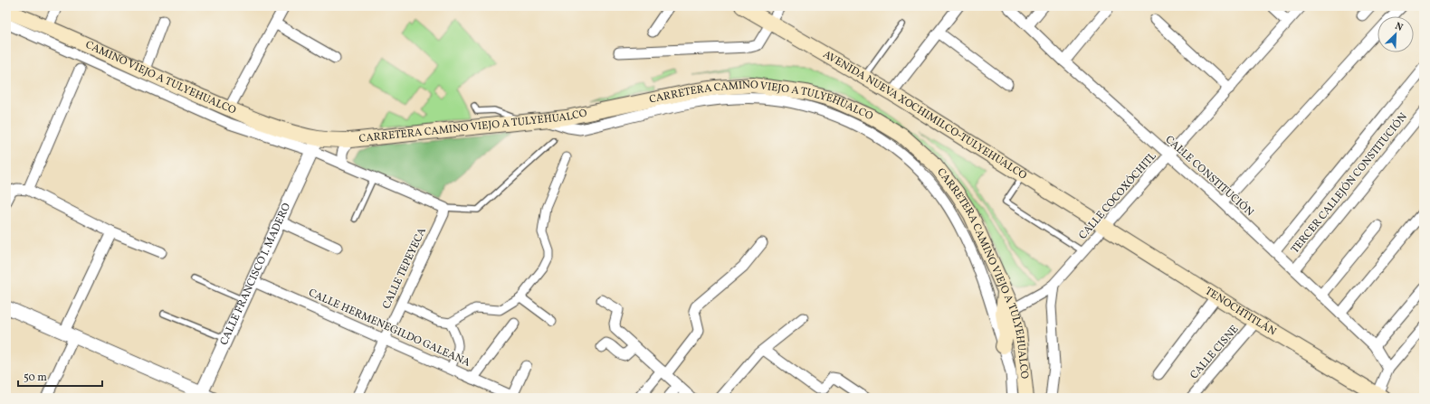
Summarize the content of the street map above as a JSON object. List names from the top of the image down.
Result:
{
  "streets": {
    "main road": [
      "CAMINO VIEJO A TULYEHUALCO",
      "CARRETERA CAMINO VIEJO A TULYEHUALCO",
      "AVENIDA NUEVA XOCHIMILCO-TULYEHUALCO",
      "TENOCHTITLÁN"
    ],
    "street": [
      "CALLE CONSTITUCIÓN",
      "TERCER CALLEJÓN CONSTITUCIÓN",
      "CALLE COCOXÓCHITL",
      "CALLE TEPEYECA",
      "CALLE FRANCISCO I. MADERO",
      "CALLE HERMENEGILDO GALEANA",
      "CALLE CISNE"
    ]
  },
  "crossings": [
    ["CAMINO VIEJO A TULYEHUALCO", "CARRETERA CAMINO VIEJO A TULYEHUALCO"],
    ["CAMINO VIEJO A TULYEHUALCO", "CALLE FRANCISCO I. MADERO"],
    ["CARRETERA CAMINO VIEJO A TULYEHUALCO", "CALLE COCOXÓCHITL"],
    ["CARRETERA CAMINO VIEJO A TULYEHUALCO", "CALLE FRANCISCO I. MADERO"],
    ["AVENIDA NUEVA XOCHIMILCO-TULYEHUALCO", "CALLE COCOXÓCHITL"],
    ["AVENIDA NUEVA XOCHIMILCO-TULYEHUALCO", "TENOCHTITLÁN"],
    ["CALLE CONSTITUCIÓN", "TERCER CALLEJÓN CONSTITUCIÓN"],
    ["CALLE CONSTITUCIÓN", "CALLE COCOXÓCHITL"],
    ["CALLE COCOXÓCHITL", "TENOCHTITLÁN"],
    ["CALLE TEPEYECA", "CALLE HERMENEGILDO GALEANA"],
    ["CALLE FRANCISCO I. MADERO", "CALLE HERMENEGILDO GALEANA"],
    ["TENOCHTITLÁN", "CALLE CISNE"]
  ],
  "scale_bar": "50 m",
  "north": "top right"
}
